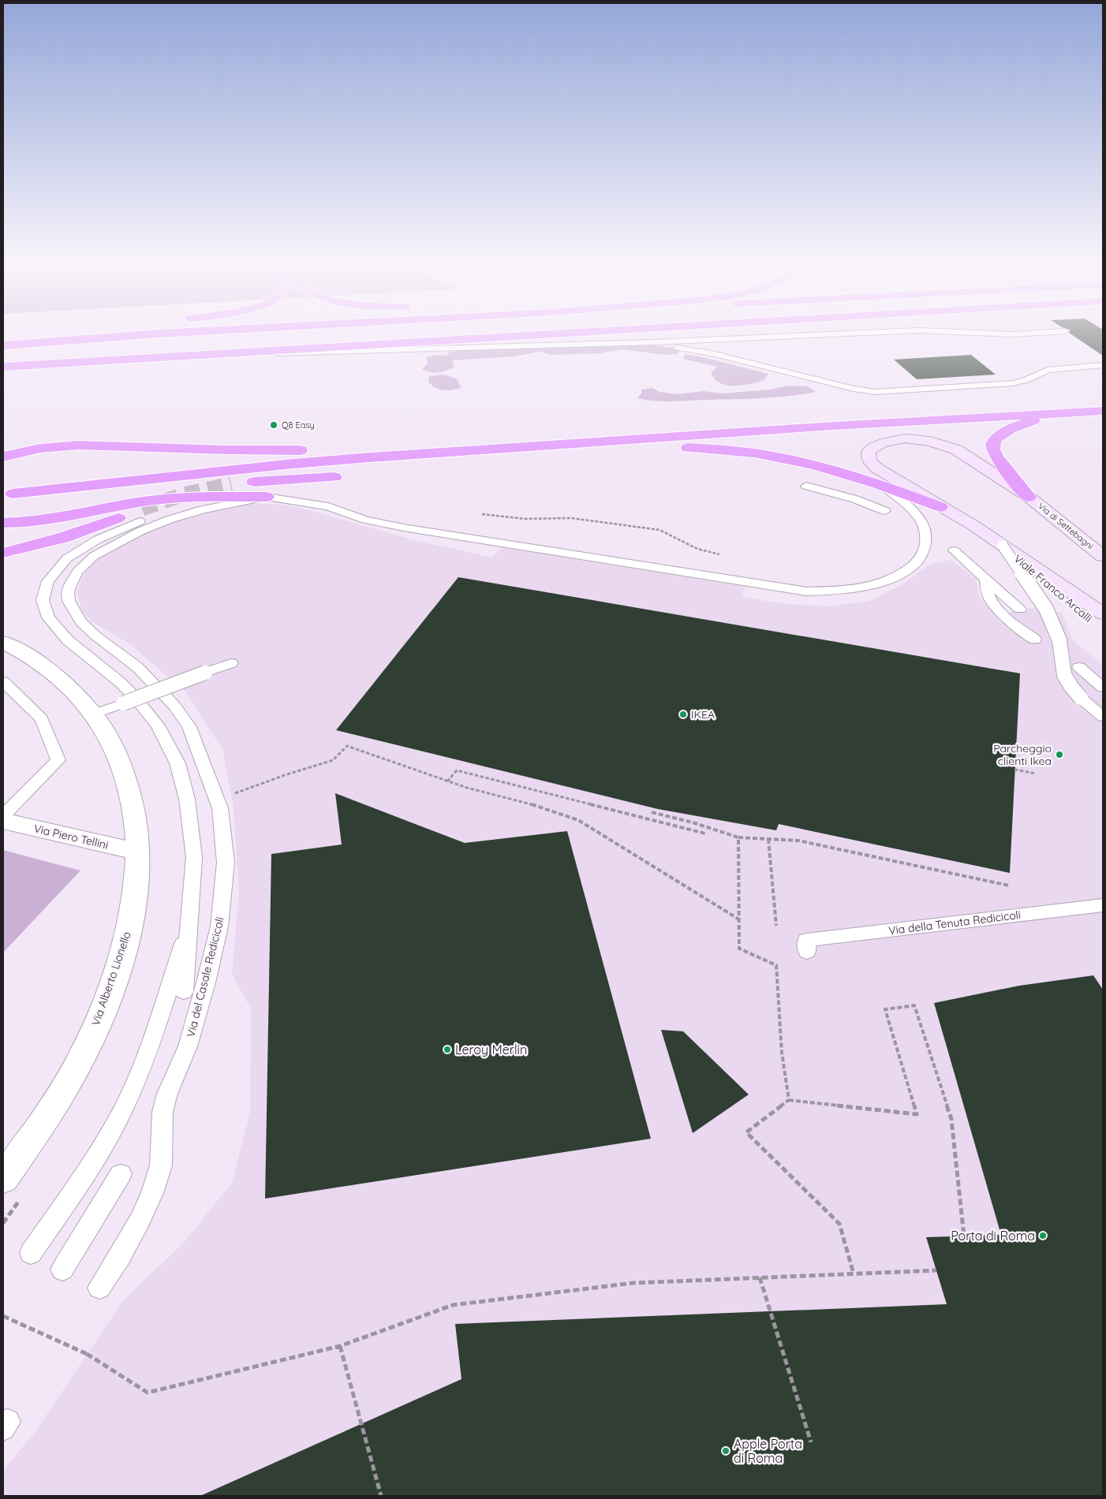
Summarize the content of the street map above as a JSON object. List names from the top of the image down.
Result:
{
  "streets": {
    "main road": ["Via di Settebagni", "Viale Franco Arcalli"],
    "street": ["Via Piero Tellini", "Via Alberto Lionello"],
    "lane": ["Via della Tenuta Redicicoli", "Via del Casale Redicicoli"]
  },
  "crossings": [
    ["Via Piero Tellini", "Via Alberto Lionello"]
  ],
  "places": [
    "Q8 Easy",
    "IKEA",
    "Parcheggio clienti Ikea",
    "Leroy Merlin",
    "Porta di Roma",
    "Apple Porta di Roma"
  ]
}
